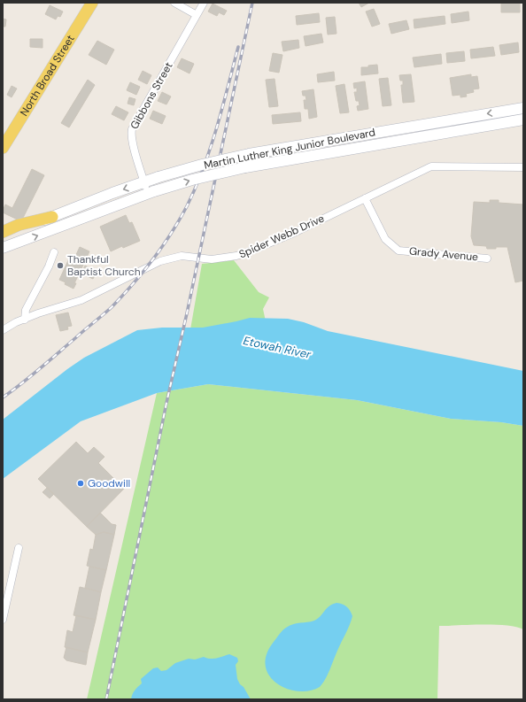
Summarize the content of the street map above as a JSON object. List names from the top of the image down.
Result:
{
  "streets": {
    "main road": ["North Broad Street", "Martin Luther King Junior Boulevard"],
    "street": ["Gibbons Street", "Spider Webb Drive", "Grady Avenue"]
  },
  "crossings": [
    ["Gibbons Street", "Martin Luther King Junior Boulevard"],
    ["Spider Webb Drive", "Grady Avenue"]
  ],
  "water": ["Etowah River"],
  "places": ["Thankful Baptist Church", "Goodwill"]
}
